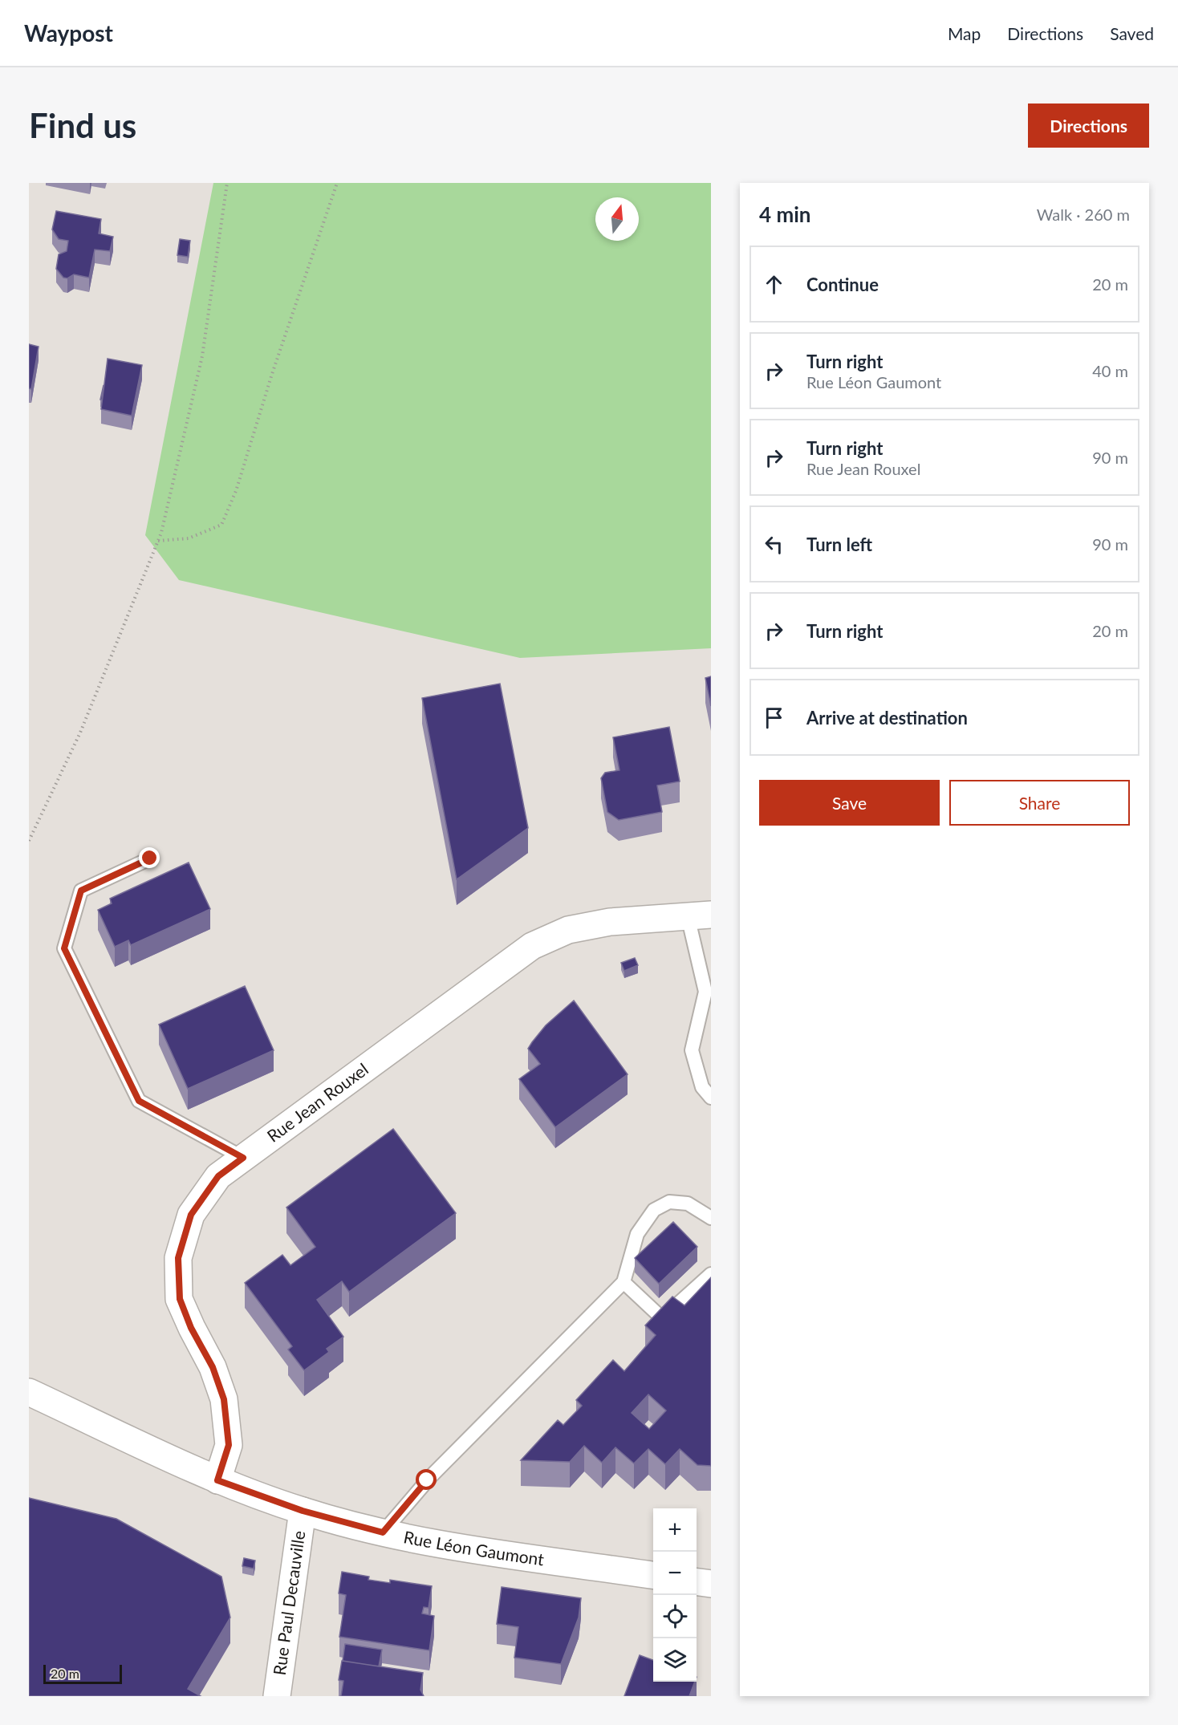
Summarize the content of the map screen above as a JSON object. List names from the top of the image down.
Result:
{
  "streets": {
    "street": ["Rue Jean Rouxel", "Rue Léon Gaumont", "Rue Paul Decauville"]
  },
  "crossings": [
    ["Rue Jean Rouxel", "Rue Léon Gaumont"],
    ["Rue Léon Gaumont", "Rue Paul Decauville"]
  ],
  "scale_bar": "20 m",
  "north": "top",
  "page": {
    "header": "Waypost",
    "nav": ["Map", "Directions", "Saved"],
    "buttons": [
      "Directions",
      ["Save", "Share"]
    ],
    "title": "Find us",
    "heading": ["4 min", "Walk · 260 m"],
    "list": [
      ["Continue", "20 m"],
      ["Turn right", "Rue Léon Gaumont", "40 m"],
      ["Turn right", "Rue Jean Rouxel", "90 m"],
      ["Turn left", "90 m"],
      ["Turn right", "20 m"],
      "Arrive at destination"
    ],
    "map_buttons": ["+", "−"],
    "scale": "20 m"
  }
}
